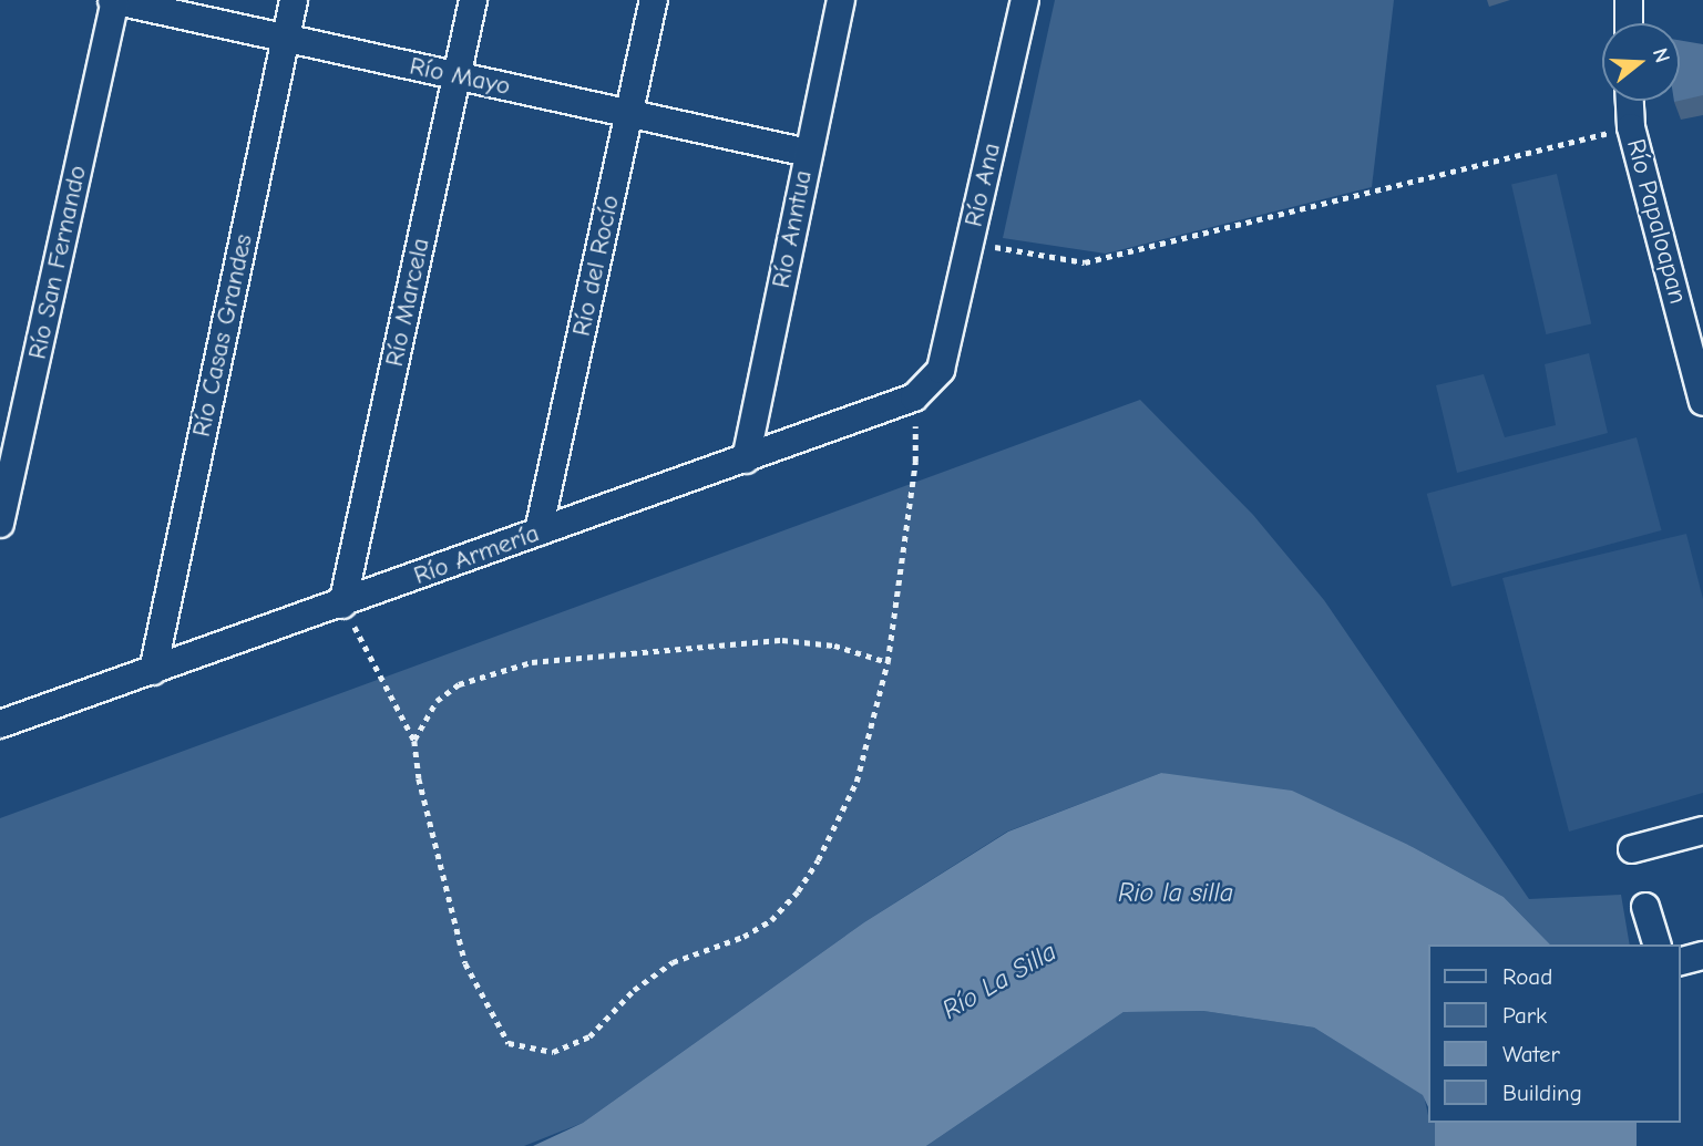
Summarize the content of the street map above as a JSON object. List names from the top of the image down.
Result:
{
  "streets": {
    "street": [
      "Río Mayo",
      "Río Ana",
      "Río Papaloapan",
      "Río Anntua",
      "Río San Fernando",
      "Río del Rocío",
      "Río Marcela",
      "Río Casas Grandes",
      "Río Armería"
    ]
  },
  "crossings": [
    ["Río Mayo", "Río Anntua"],
    ["Río Mayo", "Río San Fernando"],
    ["Río Mayo", "Río del Rocío"],
    ["Río Mayo", "Río Marcela"],
    ["Río Mayo", "Río Casas Grandes"],
    ["Río Ana", "Río Armería"],
    ["Río Anntua", "Río Armería"],
    ["Río del Rocío", "Río Armería"],
    ["Río Marcela", "Río Armería"],
    ["Río Casas Grandes", "Río Armería"]
  ],
  "water": ["Rio la silla", "Río La Silla"],
  "legend": [
    "Road",
    "Park",
    "Water",
    "Building"
  ],
  "north": "right"
}
